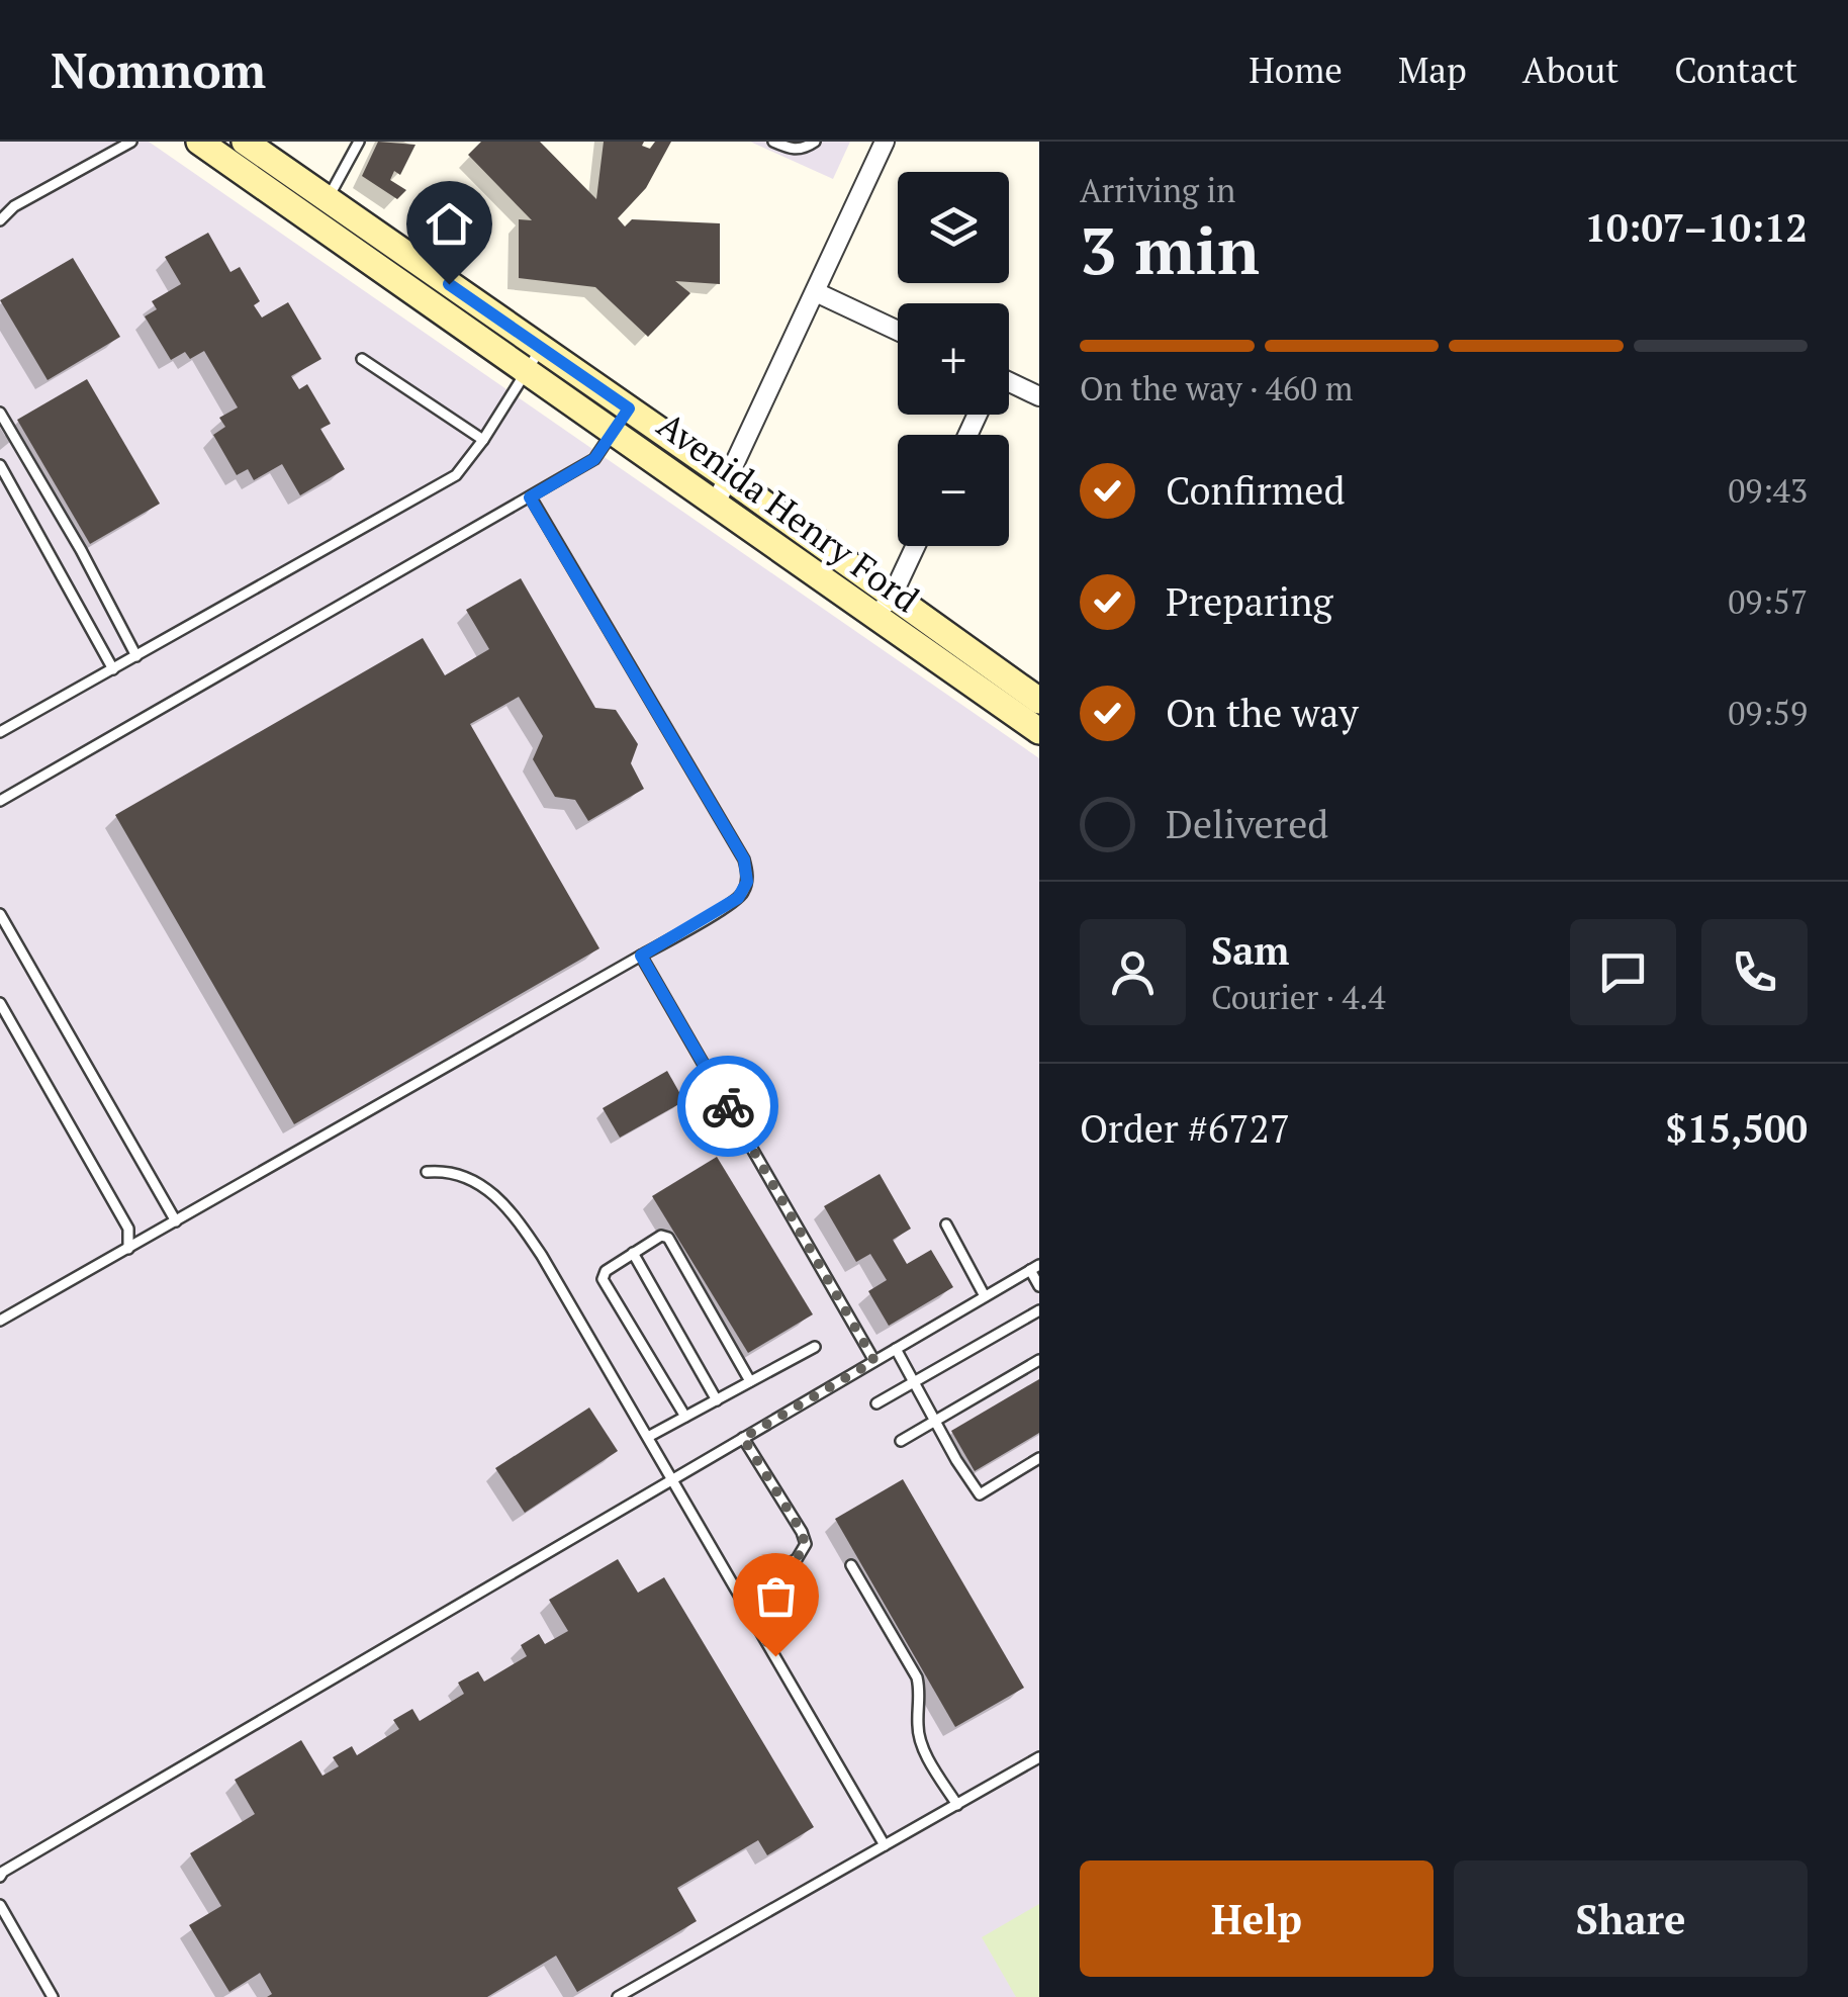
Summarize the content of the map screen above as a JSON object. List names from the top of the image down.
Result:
{
  "streets": {
    "main road": ["Avenida Henry Ford"]
  },
  "page": {
    "header": "Nomnom",
    "nav": [
      "Home",
      "Map",
      "About",
      "Contact"
    ],
    "heading": ["3 min", "Arriving in", "10:07–10:12"],
    "panel": [
      "Sam",
      "Courier · 4.4",
      "Order #6727",
      "$15,500"
    ],
    "map_buttons": ["+", "−"],
    "bar": "On the way · 460 m",
    "list": [
      ["Confirmed", "09:43"],
      ["Preparing", "09:57"],
      ["On the way", "09:59"],
      "Delivered"
    ],
    "buttons": ["Help", "Share"]
  }
}
